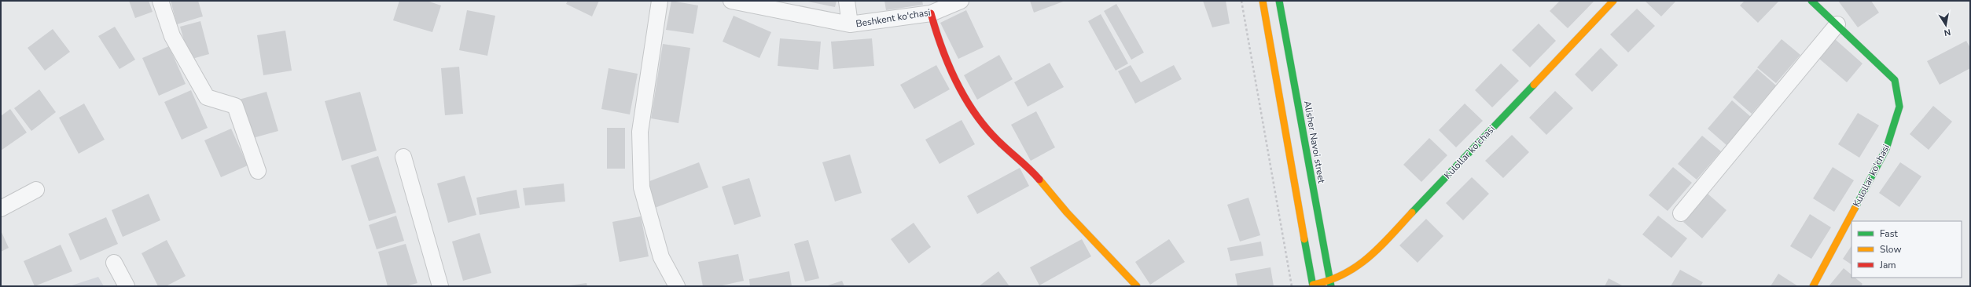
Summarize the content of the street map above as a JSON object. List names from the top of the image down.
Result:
{
  "streets": {
    "street": ["Beshkent ko'chasi", "Alisher Navoi street", "Kulollar ko'chasi"]
  },
  "crossings": [
    ["Alisher Navoi street", "Kulollar ko'chasi"]
  ],
  "legend": ["Fast", "Slow", "Jam"],
  "north": "bottom"
}
